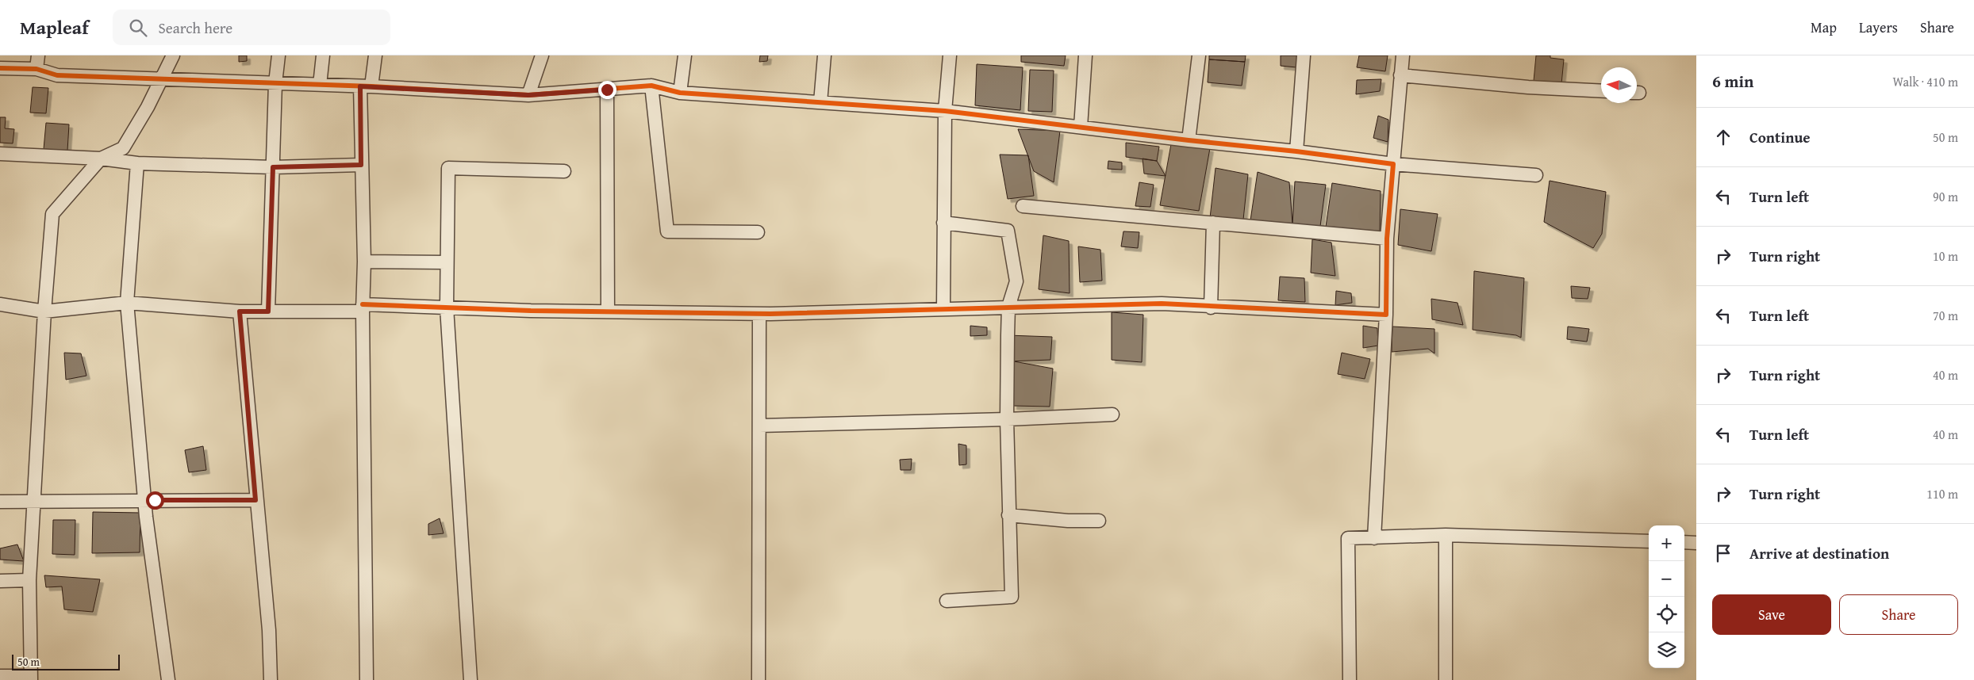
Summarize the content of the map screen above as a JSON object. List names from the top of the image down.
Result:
{
  "scale_bar": "50 m",
  "north": "left",
  "page": {
    "header": "Mapleaf",
    "search": "Search here",
    "nav": ["Map", "Layers", "Share"],
    "heading": ["6 min", "Walk · 410 m"],
    "list": [
      ["Continue", "50 m"],
      ["Turn left", "90 m"],
      ["Turn right", "10 m"],
      ["Turn left", "70 m"],
      ["Turn right", "40 m"],
      ["Turn left", "40 m"],
      ["Turn right", "110 m"],
      "Arrive at destination"
    ],
    "map_buttons": ["+", "−"],
    "buttons": ["Save", "Share"],
    "scale": "50 m"
  }
}
